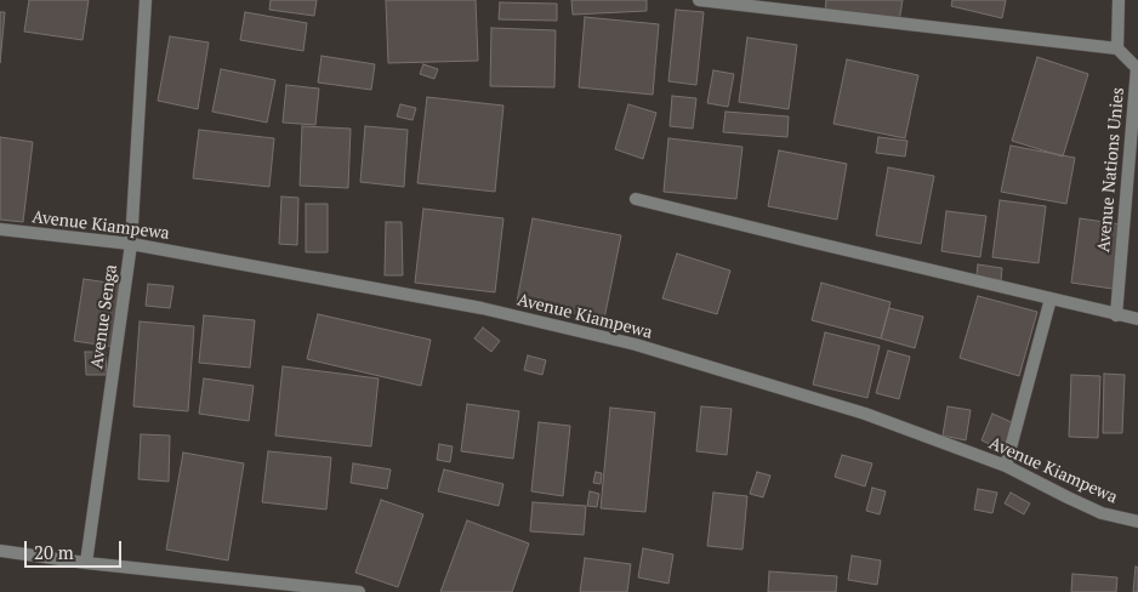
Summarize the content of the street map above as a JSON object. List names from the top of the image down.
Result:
{
  "streets": {
    "street": ["Avenue Nations Unies", "Avenue Kiampewa", "Avenue Senga"]
  },
  "crossings": [
    ["Avenue Kiampewa", "Avenue Senga"]
  ],
  "scale_bar": "20 m"
}
